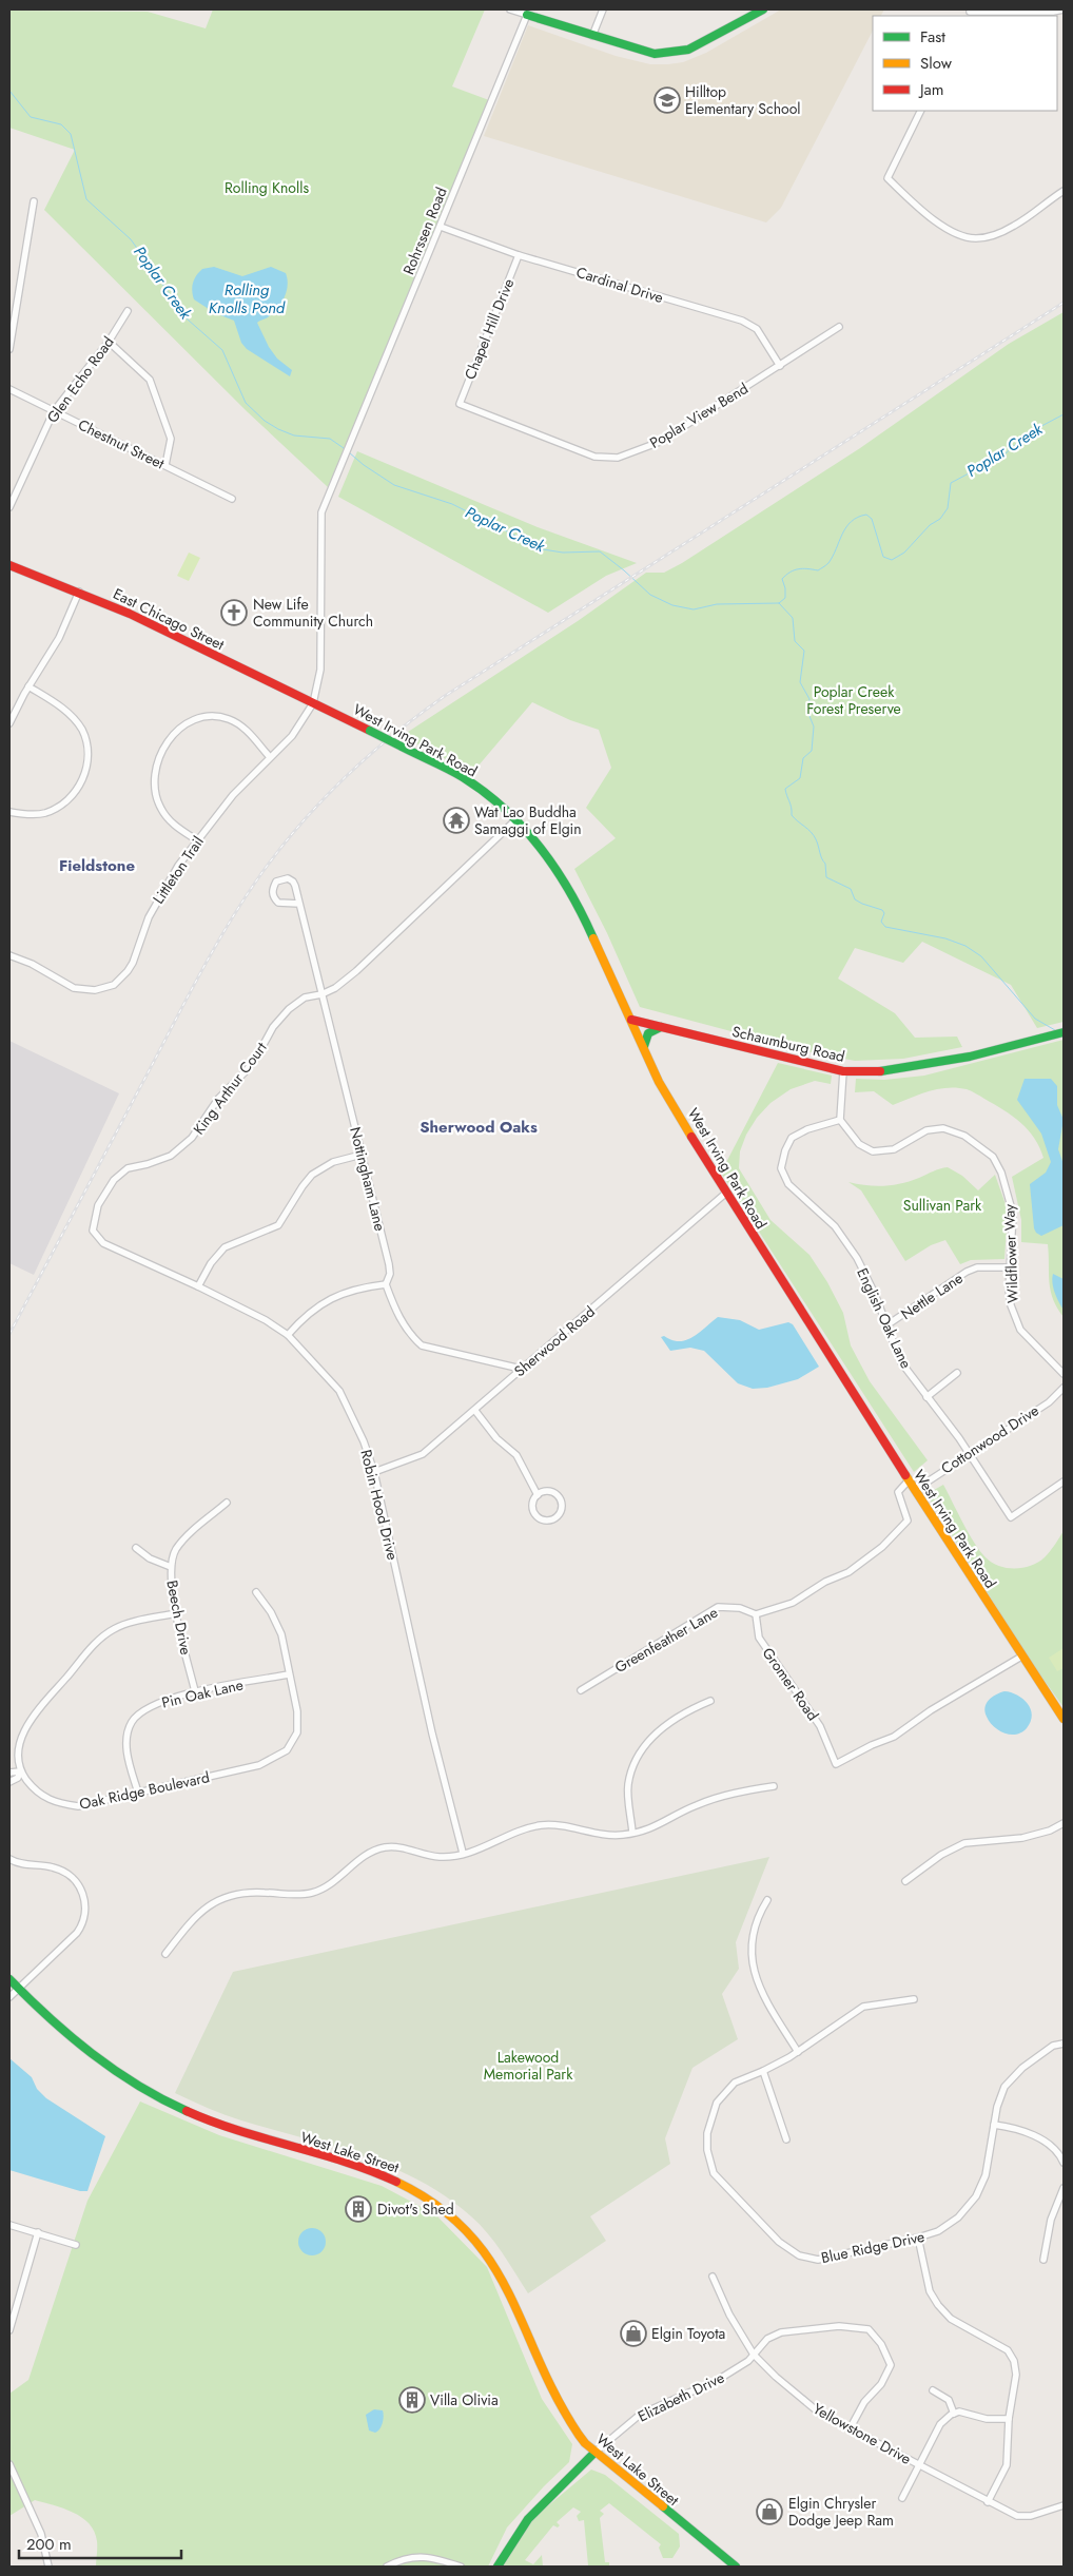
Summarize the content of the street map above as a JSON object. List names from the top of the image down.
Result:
{
  "streets": {
    "main road": [
      "East Chicago Street",
      "West Irving Park Road",
      "Schaumburg Road",
      "West Lake Street"
    ],
    "street": [
      "Rohrssen Road",
      "Cardinal Drive",
      "Chapel Hill Drive",
      "Glen Echo Road",
      "Poplar View Bend",
      "Chestnut Street",
      "Littleton Trail",
      "King Arthur Court",
      "Nottingham Lane",
      "Wildflower Way",
      "Nettle Lane",
      "English Oak Lane",
      "Sherwood Road",
      "Cottonwood Drive",
      "Robin Hood Drive",
      "Beech Drive",
      "Greenfeather Lane",
      "Gromer Road",
      "Pin Oak Lane",
      "Oak Ridge Boulevard",
      "Blue Ridge Drive",
      "Elizabeth Drive",
      "Yellowstone Drive"
    ]
  },
  "crossings": [
    ["Rohrssen Road", "Cardinal Drive"],
    ["Rohrssen Road", "East Chicago Street"],
    ["Rohrssen Road", "West Irving Park Road"],
    ["Rohrssen Road", "Littleton Trail"],
    ["Cardinal Drive", "Chapel Hill Drive"],
    ["Cardinal Drive", "Poplar View Bend"],
    ["Chapel Hill Drive", "Poplar View Bend"],
    ["Glen Echo Road", "Chestnut Street"],
    ["East Chicago Street", "West Irving Park Road"],
    ["East Chicago Street", "Littleton Trail"],
    ["West Irving Park Road", "Littleton Trail"],
    ["West Irving Park Road", "Schaumburg Road"],
    ["West Irving Park Road", "King Arthur Court"],
    ["West Irving Park Road", "Sherwood Road"],
    ["West Irving Park Road", "Cottonwood Drive"],
    ["West Irving Park Road", "Gromer Road"],
    ["King Arthur Court", "Nottingham Lane"],
    ["King Arthur Court", "Robin Hood Drive"],
    ["Nottingham Lane", "Sherwood Road"],
    ["Wildflower Way", "Nettle Lane"],
    ["Wildflower Way", "English Oak Lane"],
    ["Nettle Lane", "English Oak Lane"],
    ["English Oak Lane", "Cottonwood Drive"],
    ["Sherwood Road", "Robin Hood Drive"],
    ["Beech Drive", "Pin Oak Lane"],
    ["Greenfeather Lane", "Gromer Road"],
    ["Pin Oak Lane", "Oak Ridge Boulevard"],
    ["West Lake Street", "Elizabeth Drive"],
    ["Elizabeth Drive", "Yellowstone Drive"]
  ],
  "districts": ["Fieldstone", "Sherwood Oaks"],
  "water": ["Poplar Creek", "Rolling Knolls Pond"],
  "parks": [
    "Rolling Knolls",
    "Poplar Creek Forest Preserve",
    "Sullivan Park",
    "Lakewood Memorial Park"
  ],
  "places": {
    "school or university": ["Hilltop Elementary School"],
    "church": ["New Life Community Church"],
    "temple": ["Wat Lao Buddha Samaggi of Elgin"],
    "building": ["Divot's Shed", "Villa Olivia"],
    "shop": ["Elgin Toyota", "Elgin Chrysler Dodge Jeep Ram"]
  },
  "legend": ["Fast", "Slow", "Jam"],
  "scale_bar": "200 m"
}
